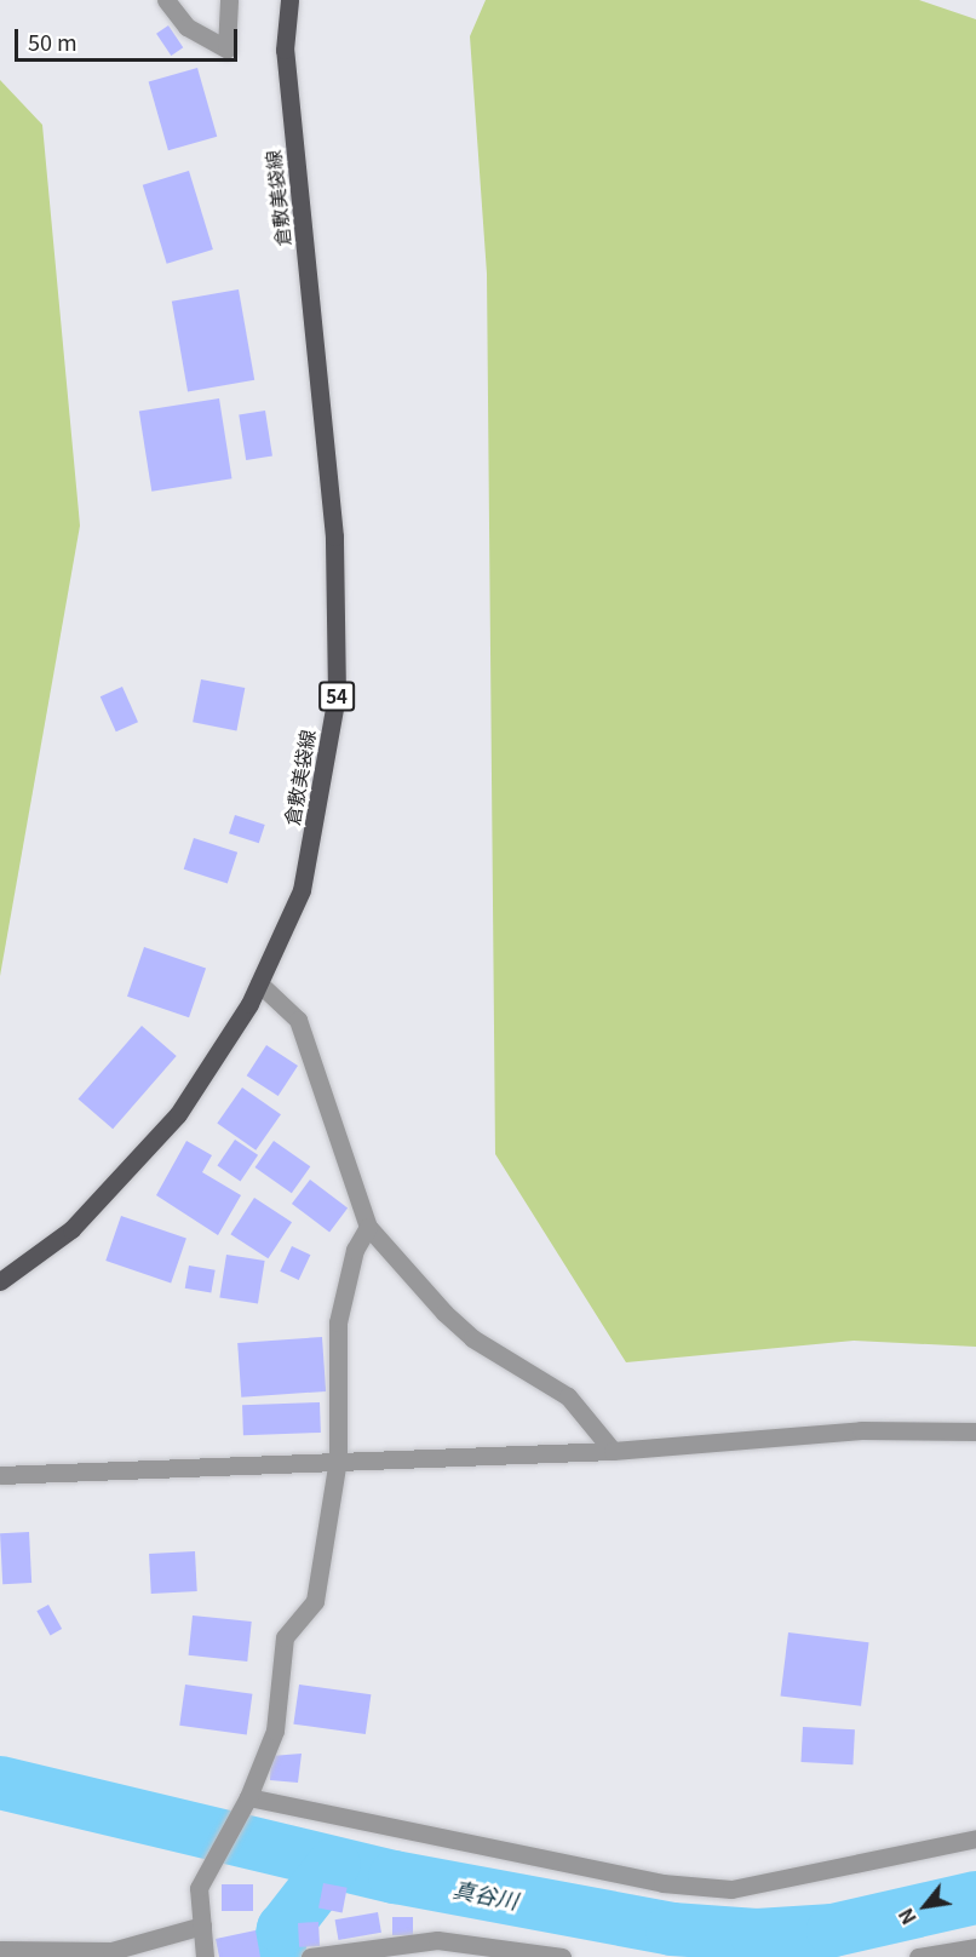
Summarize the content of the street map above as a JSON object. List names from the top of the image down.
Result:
{
  "streets": {
    "main road": ["倉敷美袋線", "54"]
  },
  "water": ["真谷川"],
  "scale_bar": "50 m",
  "north": "bottom left"
}
